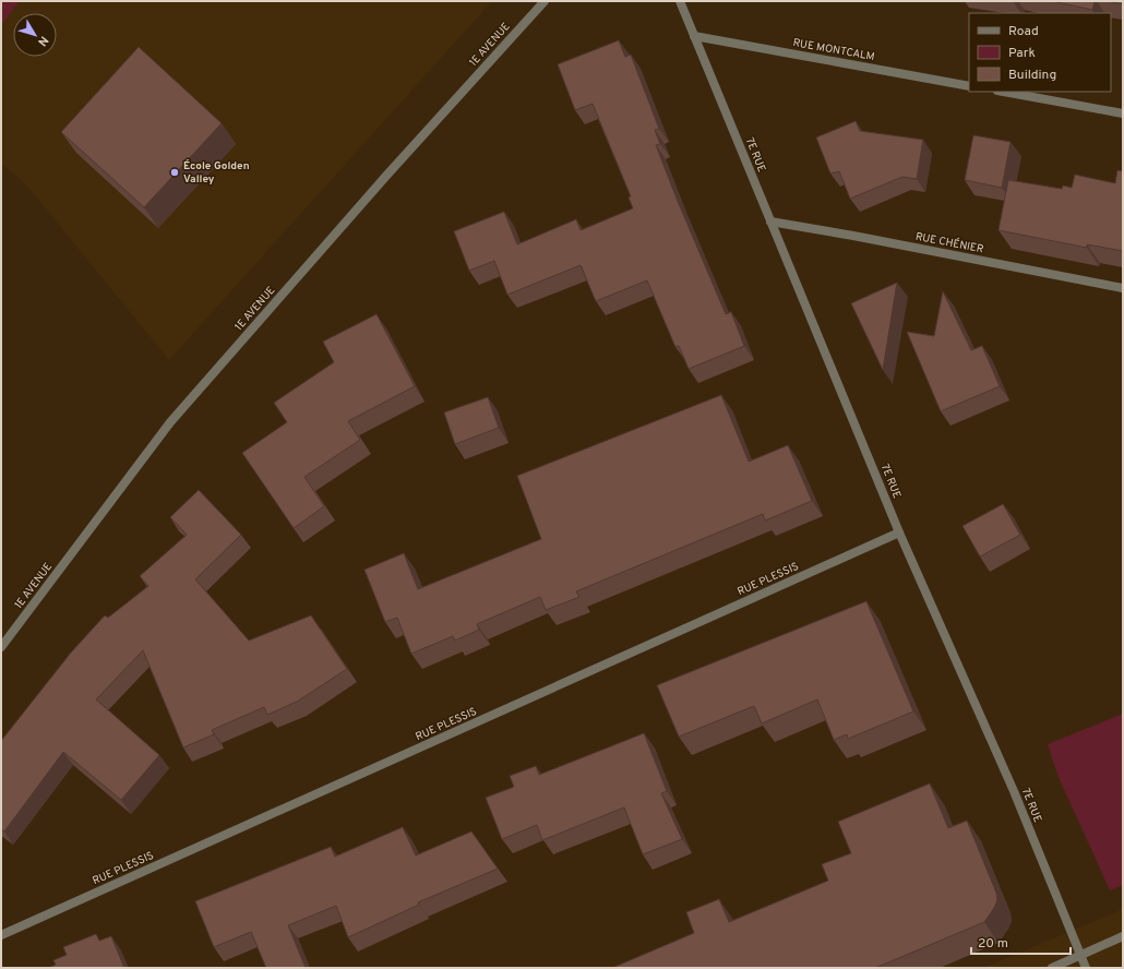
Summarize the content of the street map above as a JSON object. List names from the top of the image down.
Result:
{
  "streets": {
    "street": [
      "1E AVENUE",
      "RUE MONTCALM",
      "7E RUE",
      "RUE CHÉNIER",
      "RUE PLESSIS"
    ]
  },
  "crossings": [
    ["RUE MONTCALM", "7E RUE"],
    ["7E RUE", "RUE CHÉNIER"],
    ["7E RUE", "RUE PLESSIS"]
  ],
  "places": ["École Golden Valley"],
  "legend": ["Road", "Park", "Building"],
  "scale_bar": "20 m",
  "north": "bottom right"
}
